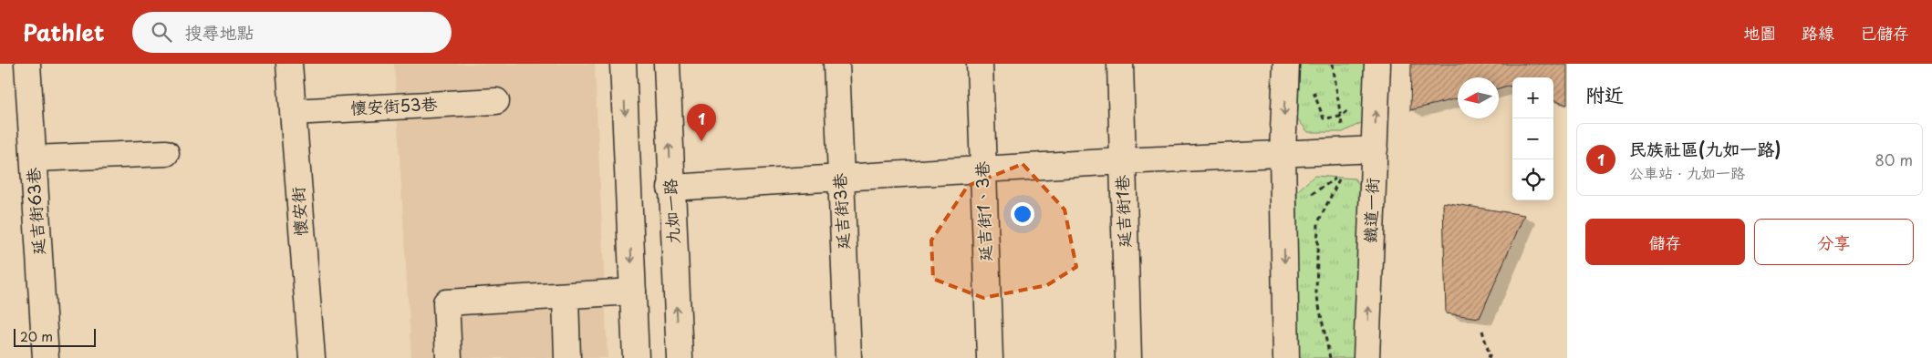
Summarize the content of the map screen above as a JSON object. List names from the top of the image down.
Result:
{
  "streets": {
    "street": [
      "懷安街53巷",
      "鐵道一街",
      "延吉街63巷",
      "懷安街",
      "九如一路",
      "延吉街3巷",
      "延吉街1、3巷",
      "延吉街1巷"
    ]
  },
  "crossings": [
    ["懷安街53巷", "懷安街"]
  ],
  "scale_bar": "20 m",
  "north": "left",
  "page": {
    "header": "Pathlet",
    "search": "搜尋地點",
    "nav": ["地圖", "路線", "已儲存"],
    "heading": "附近",
    "map_buttons": ["+", "−"],
    "pins": "1",
    "list": [
      {
        "mark": "1",
        "name": "民族社區(九如一路)",
        "note": "公車站 · 九如一路",
        "value": "80 m"
      }
    ],
    "buttons": ["儲存", "分享"],
    "scale": "20 m"
  }
}
